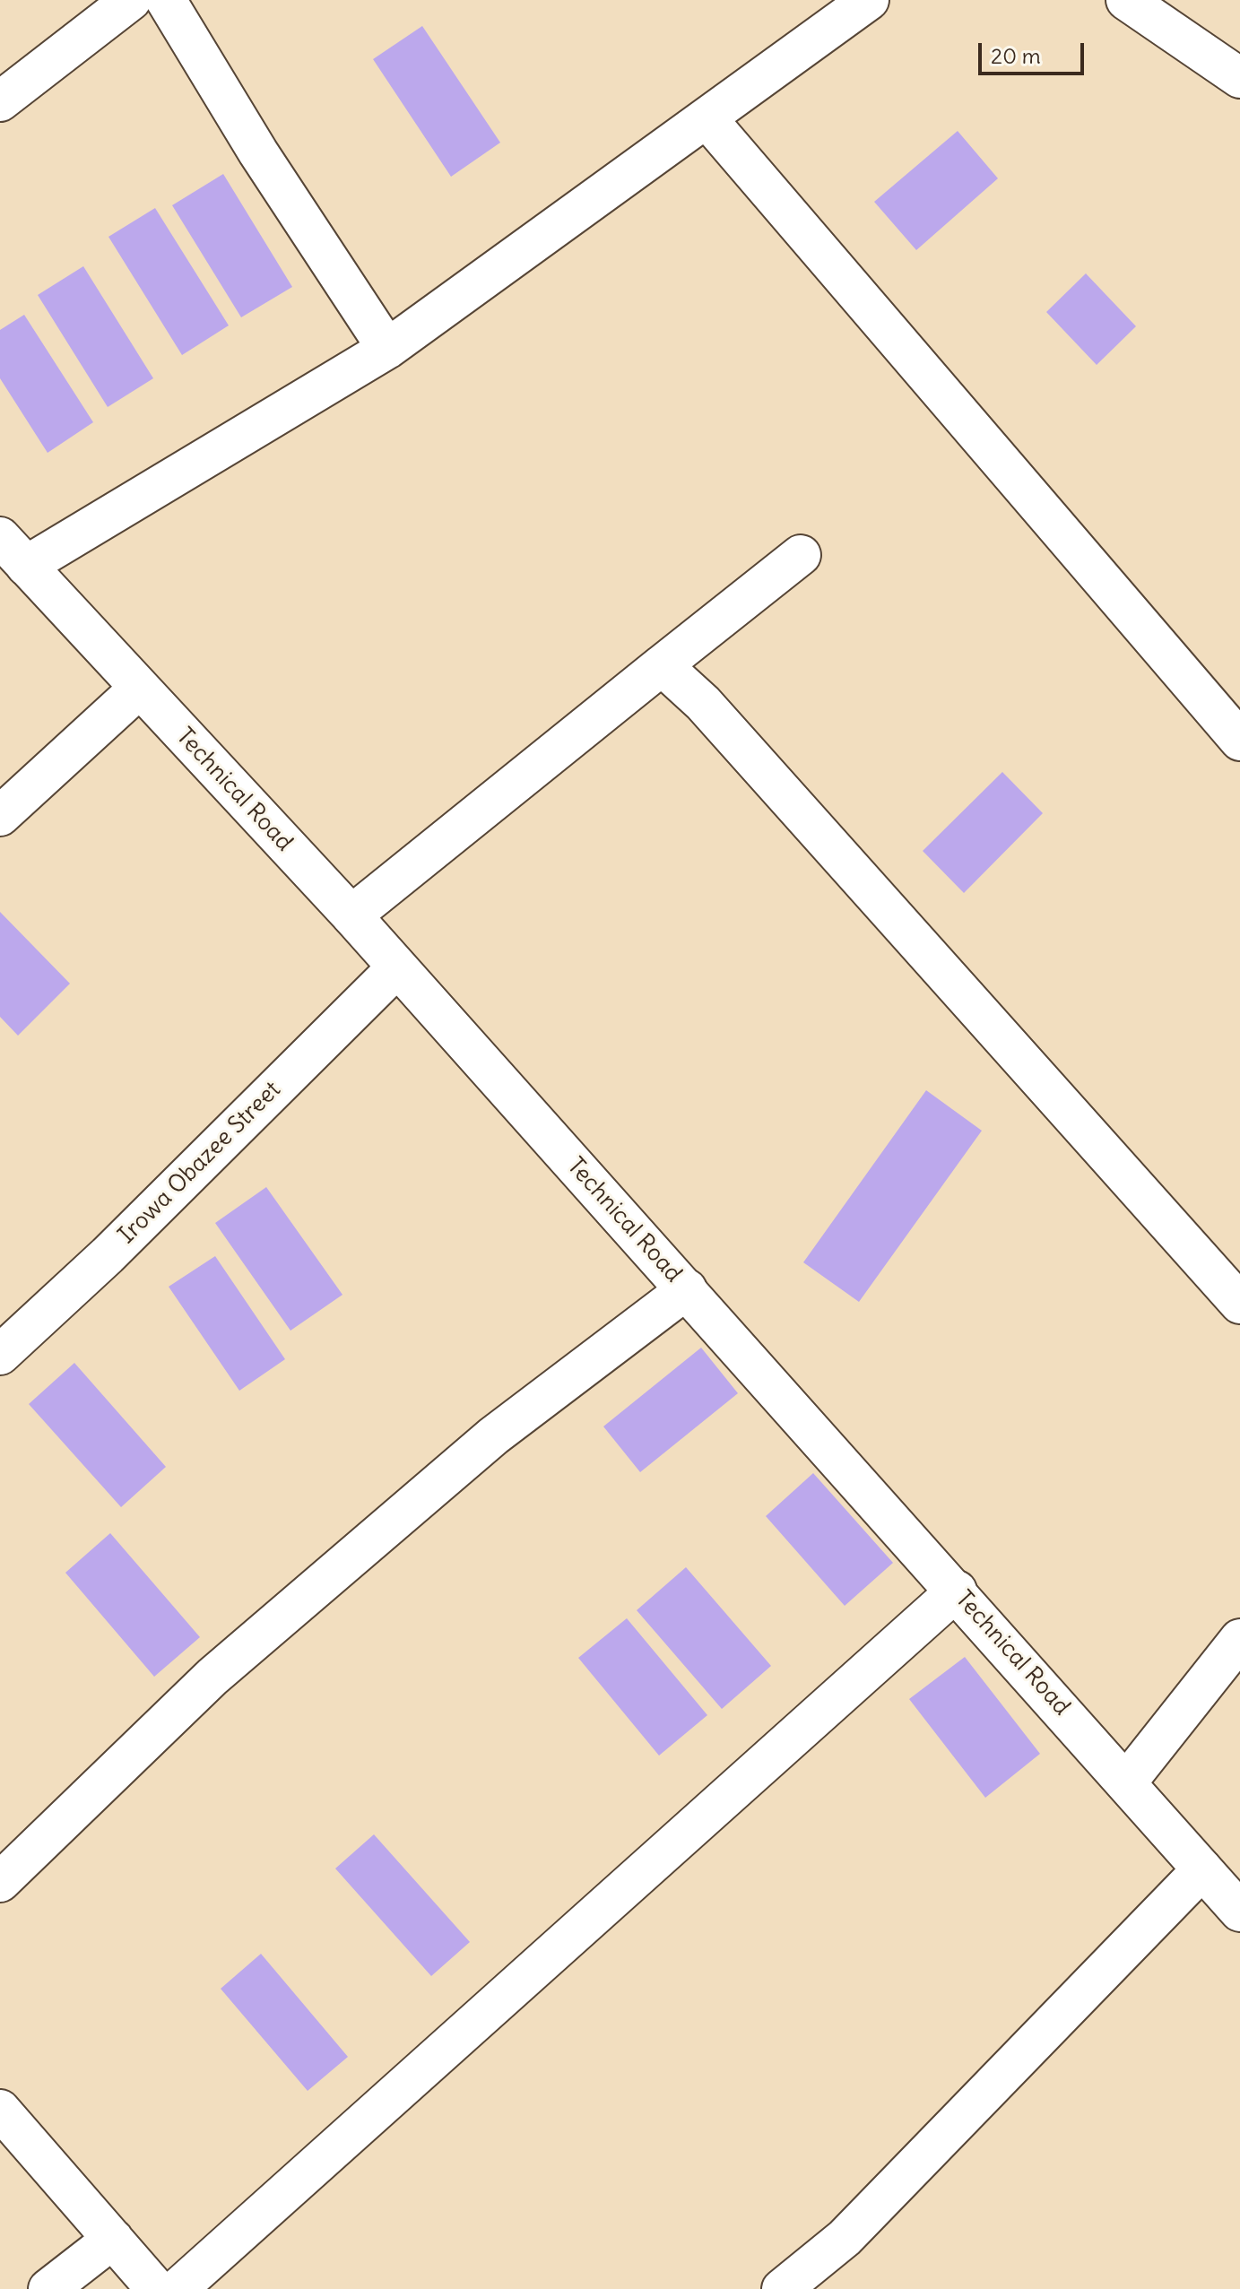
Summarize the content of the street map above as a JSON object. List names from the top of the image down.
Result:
{
  "streets": {
    "street": ["Technical Road", "Irowa Obazee Street"]
  },
  "crossings": [
    ["Technical Road", "Irowa Obazee Street"]
  ],
  "scale_bar": "20 m"
}
